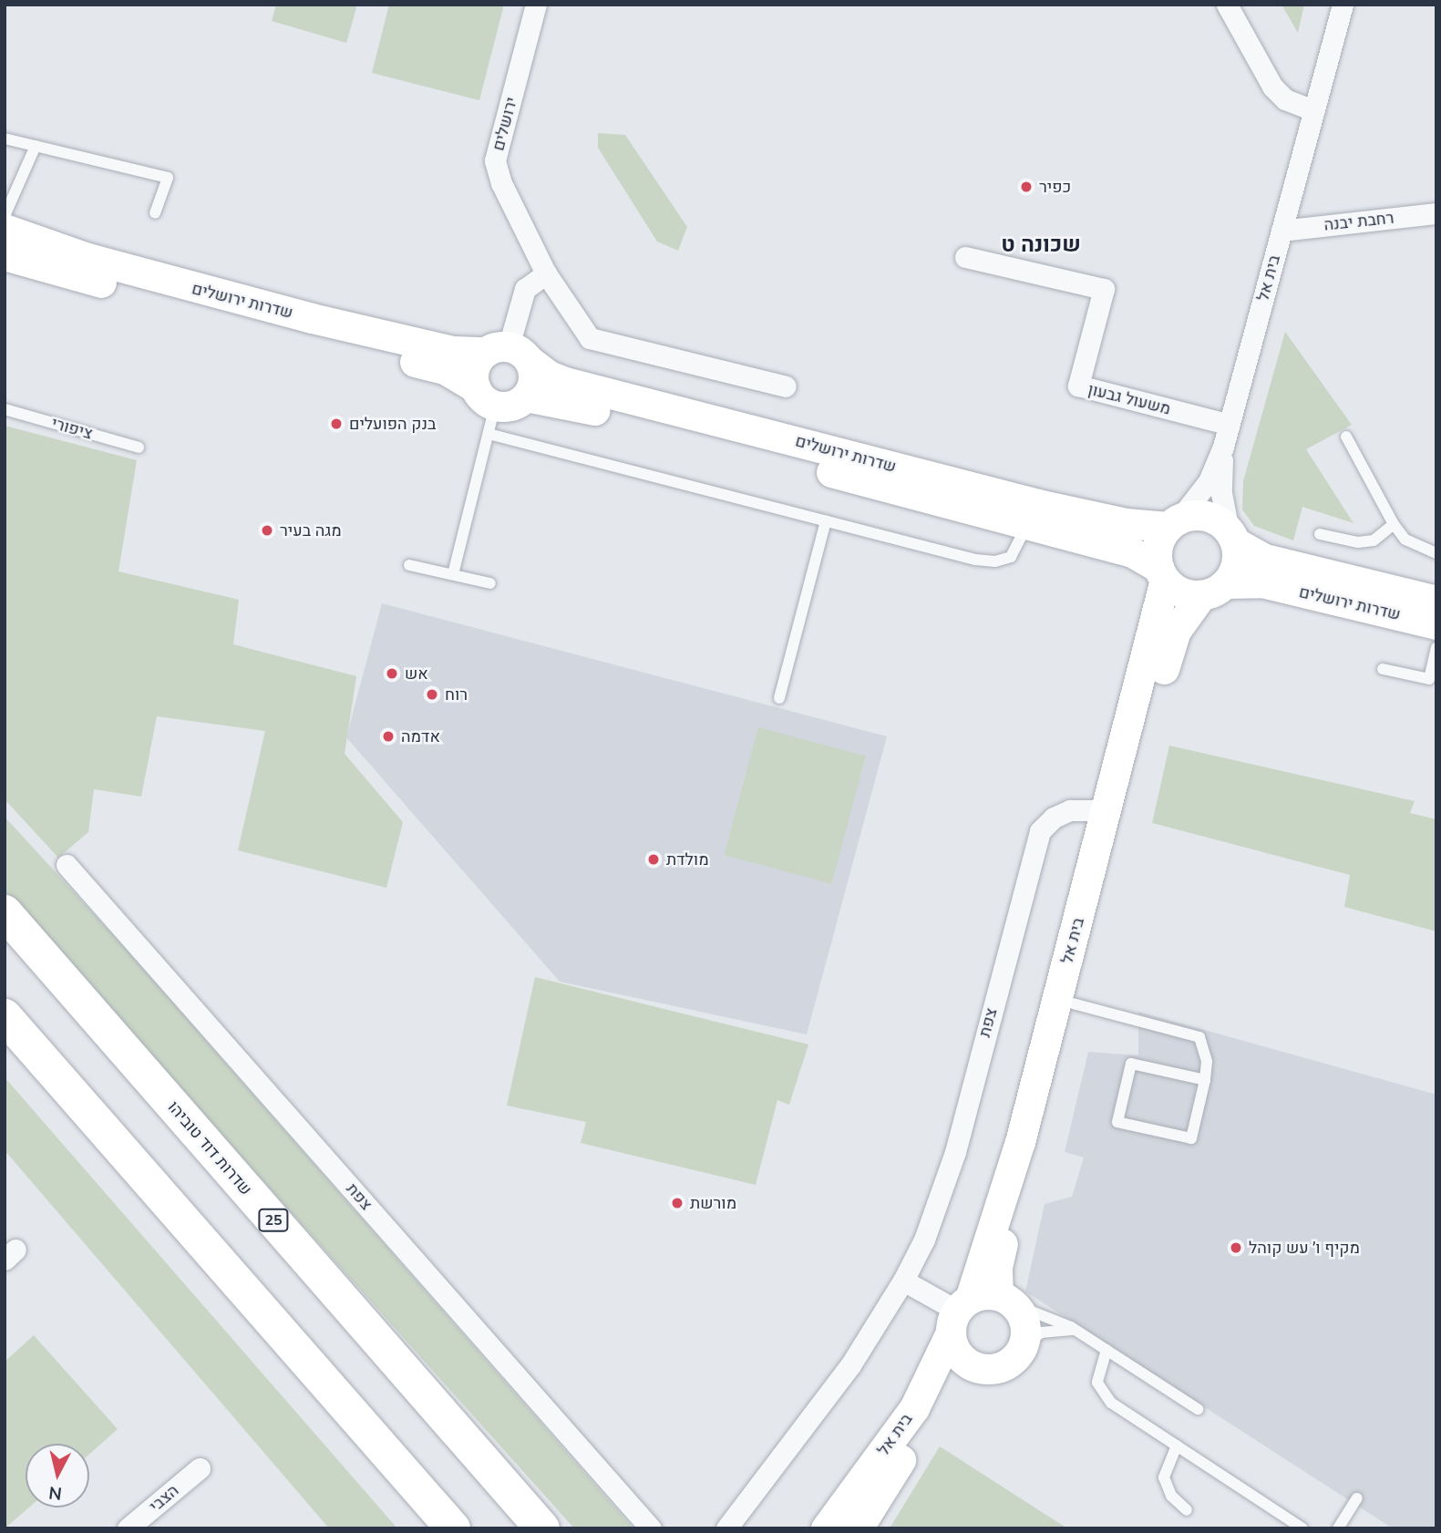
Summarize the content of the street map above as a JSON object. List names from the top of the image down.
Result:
{
  "streets": {
    "highway": ["שדרות דוד טוביהו", "25"],
    "street": [
      "ירושלים",
      "רחבת יבנה",
      "בית אל",
      "שדרות ירושלים",
      "משעול גבעון",
      "צפת",
      "הצבי"
    ],
    "lane": ["ציפורי"]
  },
  "crossings": [
    ["רחבת יבנה", "בית אל"],
    ["בית אל", "שדרות ירושלים"],
    ["בית אל", "משעול גבעון"],
    ["בית אל", "צפת"]
  ],
  "districts": ["שכונה ט"],
  "places": [
    "כפיר",
    "בנק הפועלים",
    "מגה בעיר",
    "אש",
    "רוח",
    "אדמה",
    "מולדת",
    "מורשת",
    "מקיף ו׳ עש קוהל"
  ],
  "north": "bottom"
}
